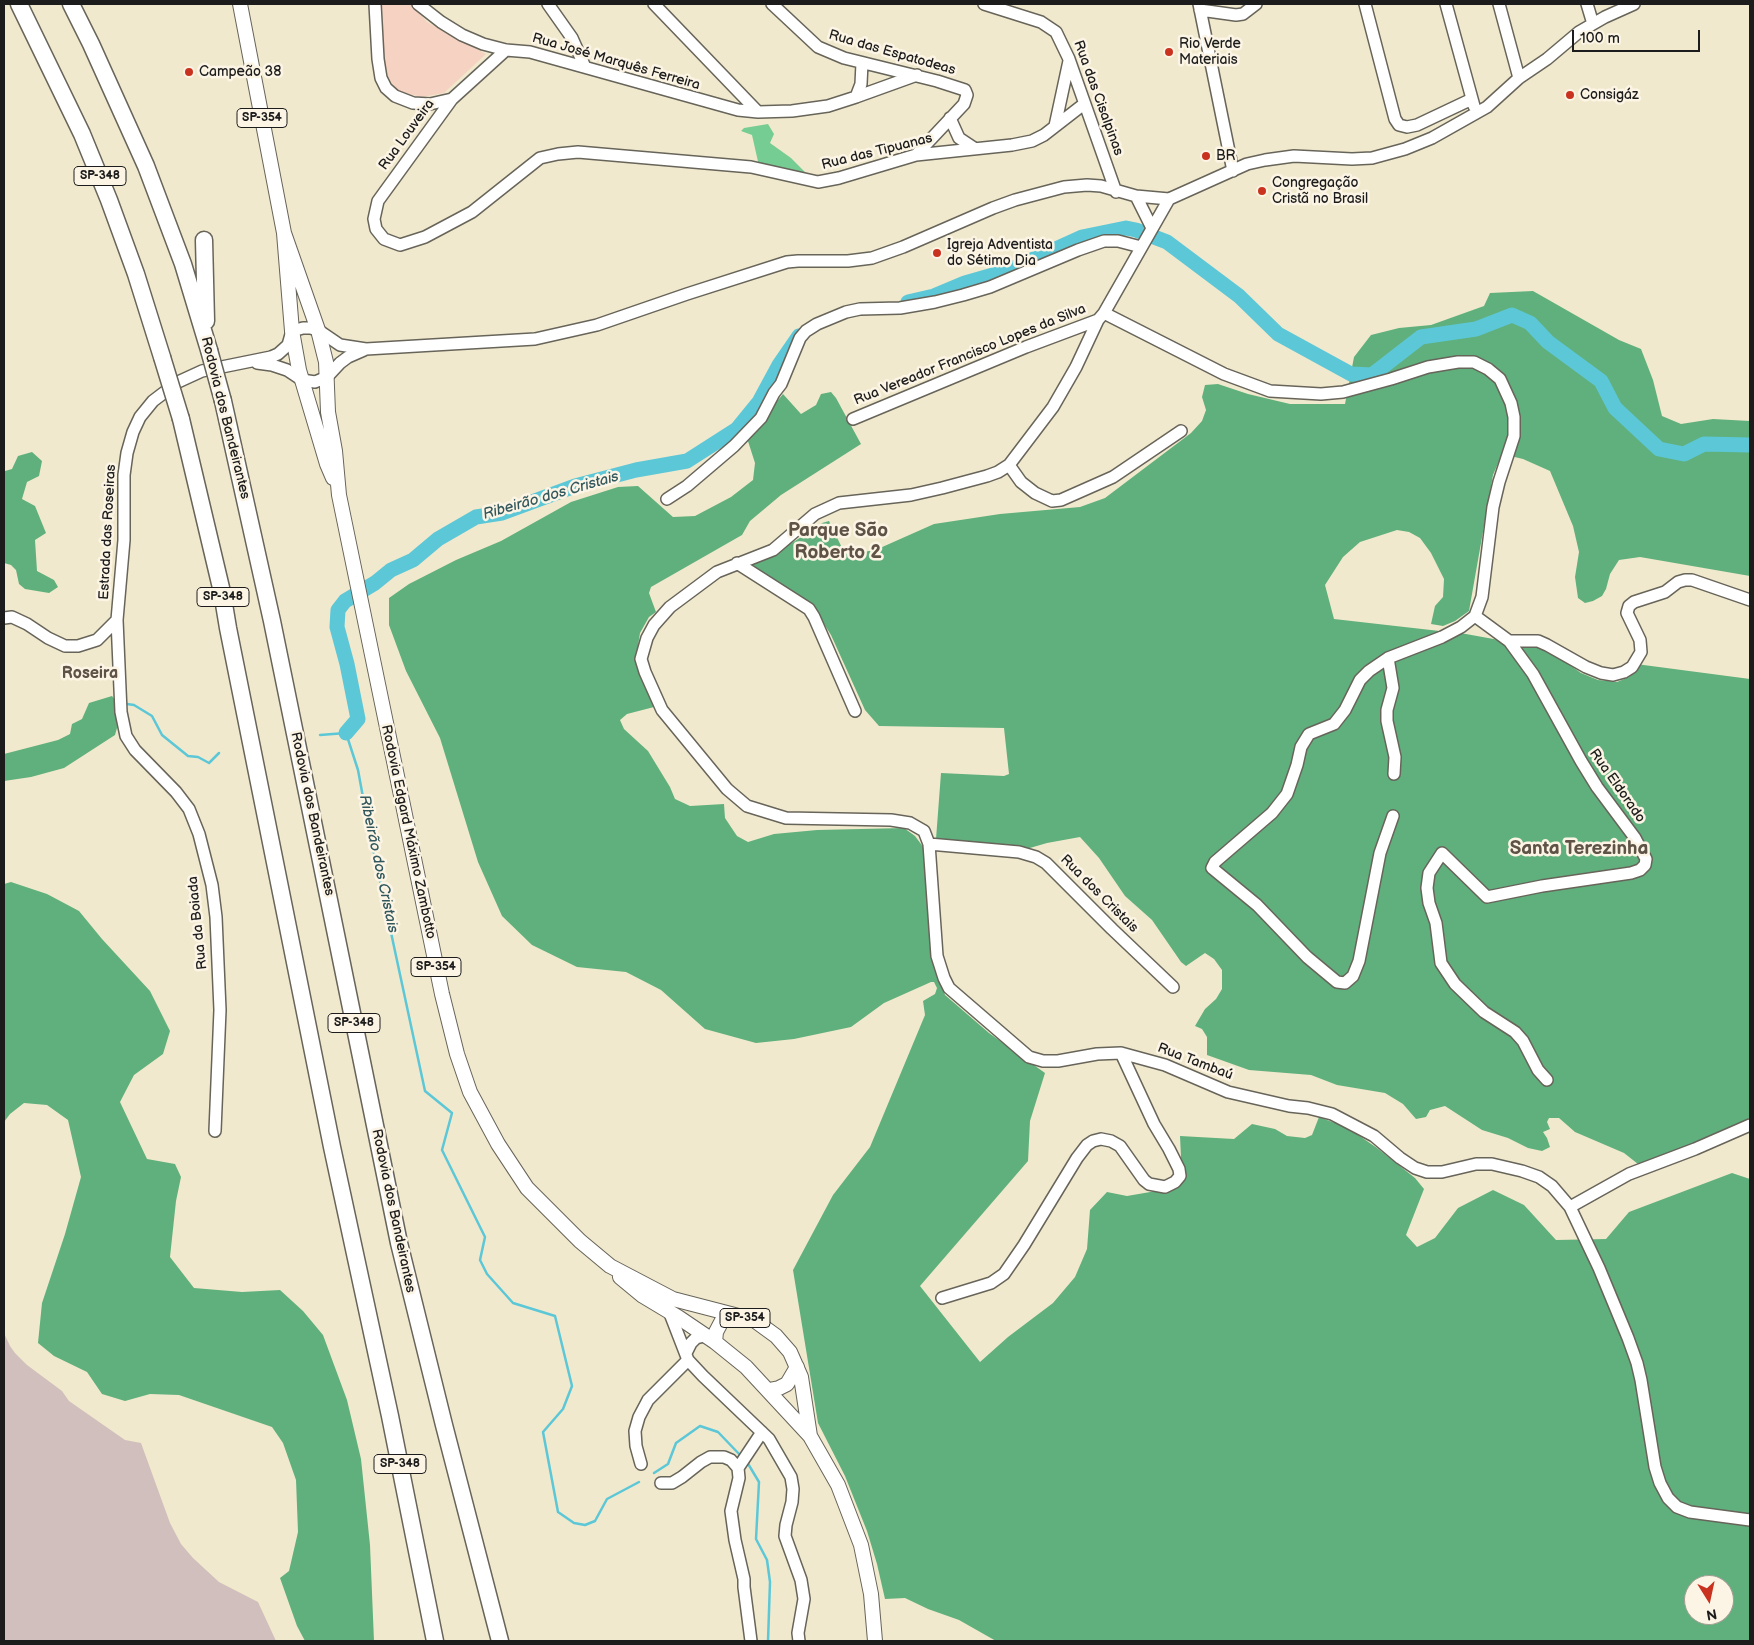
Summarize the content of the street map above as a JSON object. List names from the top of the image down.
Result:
{
  "streets": {
    "highway": ["SP-348", "Rodovia dos Bandeirantes"],
    "main road": ["SP-354", "Rodovia Edgard Máximo Zambotto"],
    "street": [
      "Rua das Espatodeas",
      "Rua José Marquês Ferreira",
      "Rua das Cisalpinas",
      "Rua Louveira",
      "Rua das Tipuanas",
      "Rua Vereador Francisco Lopes da Silva",
      "Estrada das Roseiras",
      "Rua Eldorado",
      "Rua dos Cristais",
      "Rua da Boiada",
      "Rua Tambaú"
    ]
  },
  "crossings": [
    ["Rua das Espatodeas", "Rua José Marquês Ferreira"],
    ["Rua das Espatodeas", "Rua das Tipuanas"],
    ["Rua José Marquês Ferreira", "Rua Louveira"],
    ["Rua das Cisalpinas", "Rua das Tipuanas"],
    ["Rua Louveira", "Rua das Tipuanas"],
    ["Estrada das Roseiras", "Rodovia Edgard Máximo Zambotto"],
    ["Estrada das Roseiras", "Rua da Boiada"],
    ["Rua dos Cristais", "Rua Tambaú"]
  ],
  "districts": ["Parque São Roberto 2", "Roseira", "Santa Terezinha"],
  "water": ["Ribeirão dos Cristais"],
  "places": [
    "Rio Verde Materiais",
    "Campeão 38",
    "Consigáz",
    "BR",
    "Congregação Cristã no Brasil",
    "Igreja Adventista do Sétimo Dia"
  ],
  "scale_bar": "100 m",
  "north": "bottom"
}
